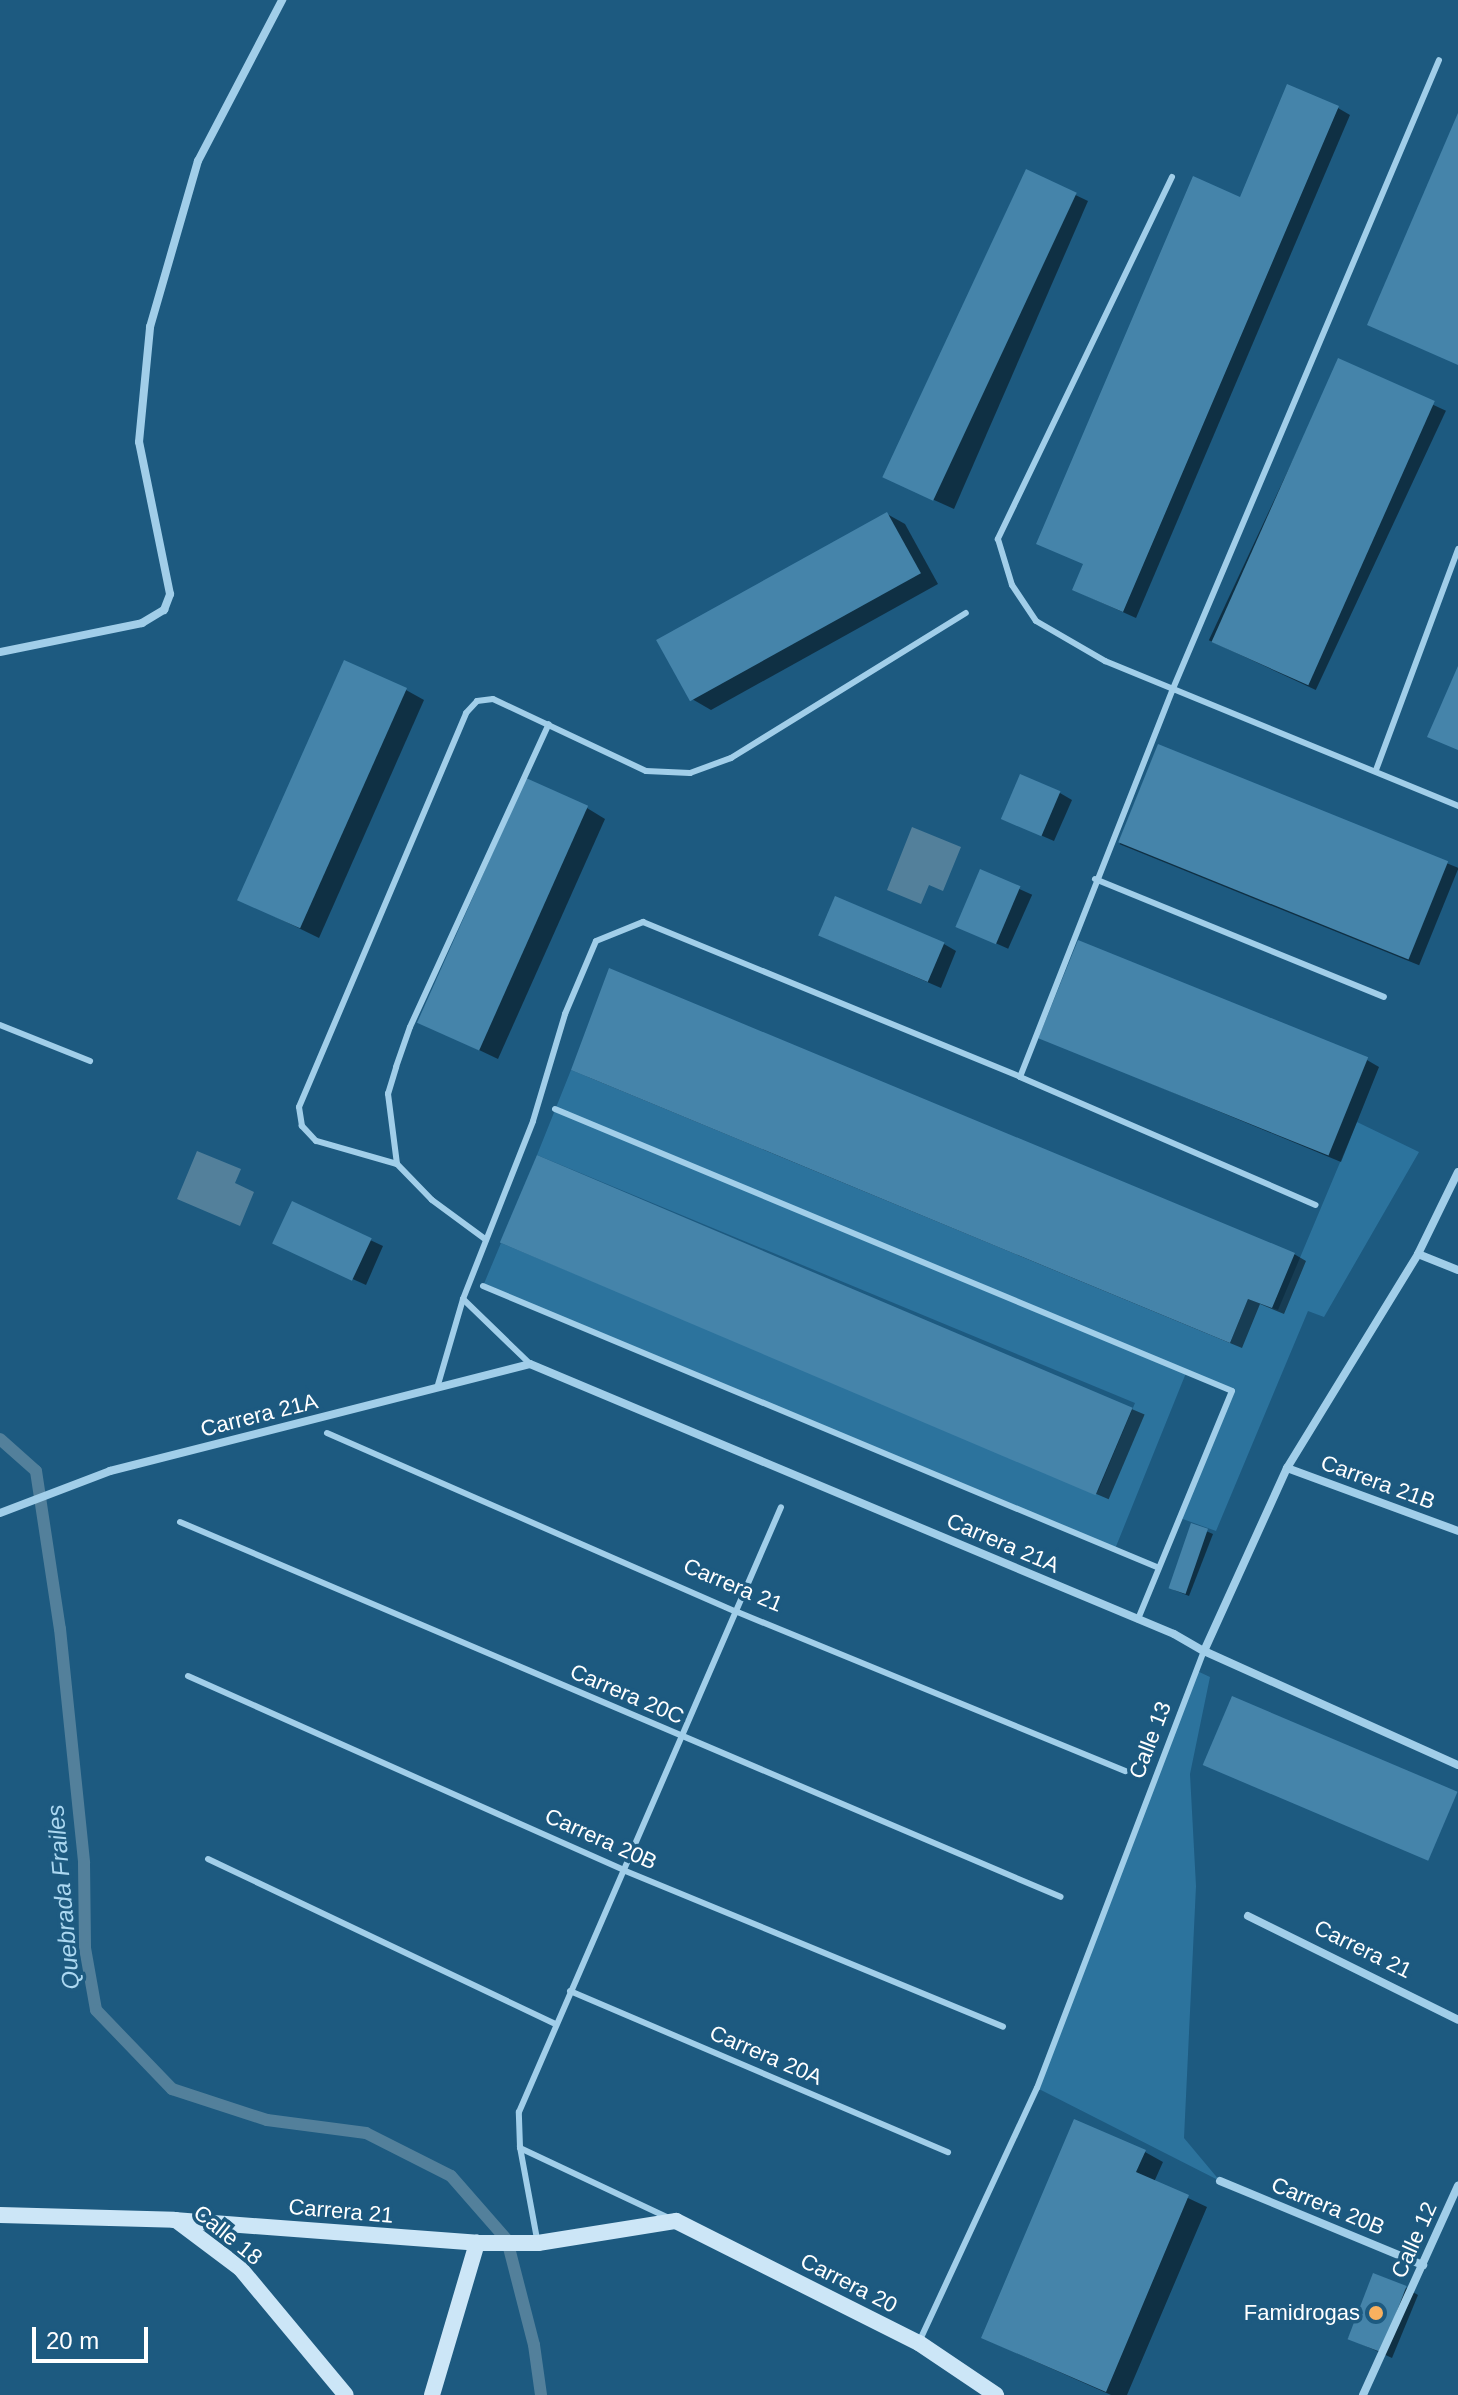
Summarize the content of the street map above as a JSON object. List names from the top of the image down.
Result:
{
  "streets": {
    "street": [
      "Carrera 21A",
      "Carrera 21B",
      "Carrera 21",
      "Calle 13",
      "Carrera 20B",
      "Calle 18",
      "Calle 12",
      "Carrera 20"
    ],
    "lane": ["Carrera 20C", "Carrera 20A"]
  },
  "crossings": [
    ["Carrera 21A", "Calle 13"],
    ["Carrera 21B", "Calle 13"],
    ["Carrera 21", "Calle 18"],
    ["Carrera 21", "Carrera 20"],
    ["Calle 13", "Carrera 20"],
    ["Carrera 20B", "Calle 12"]
  ],
  "water": ["Quebrada Frailes"],
  "places": ["Famidrogas"],
  "scale_bar": "20 m"
}
